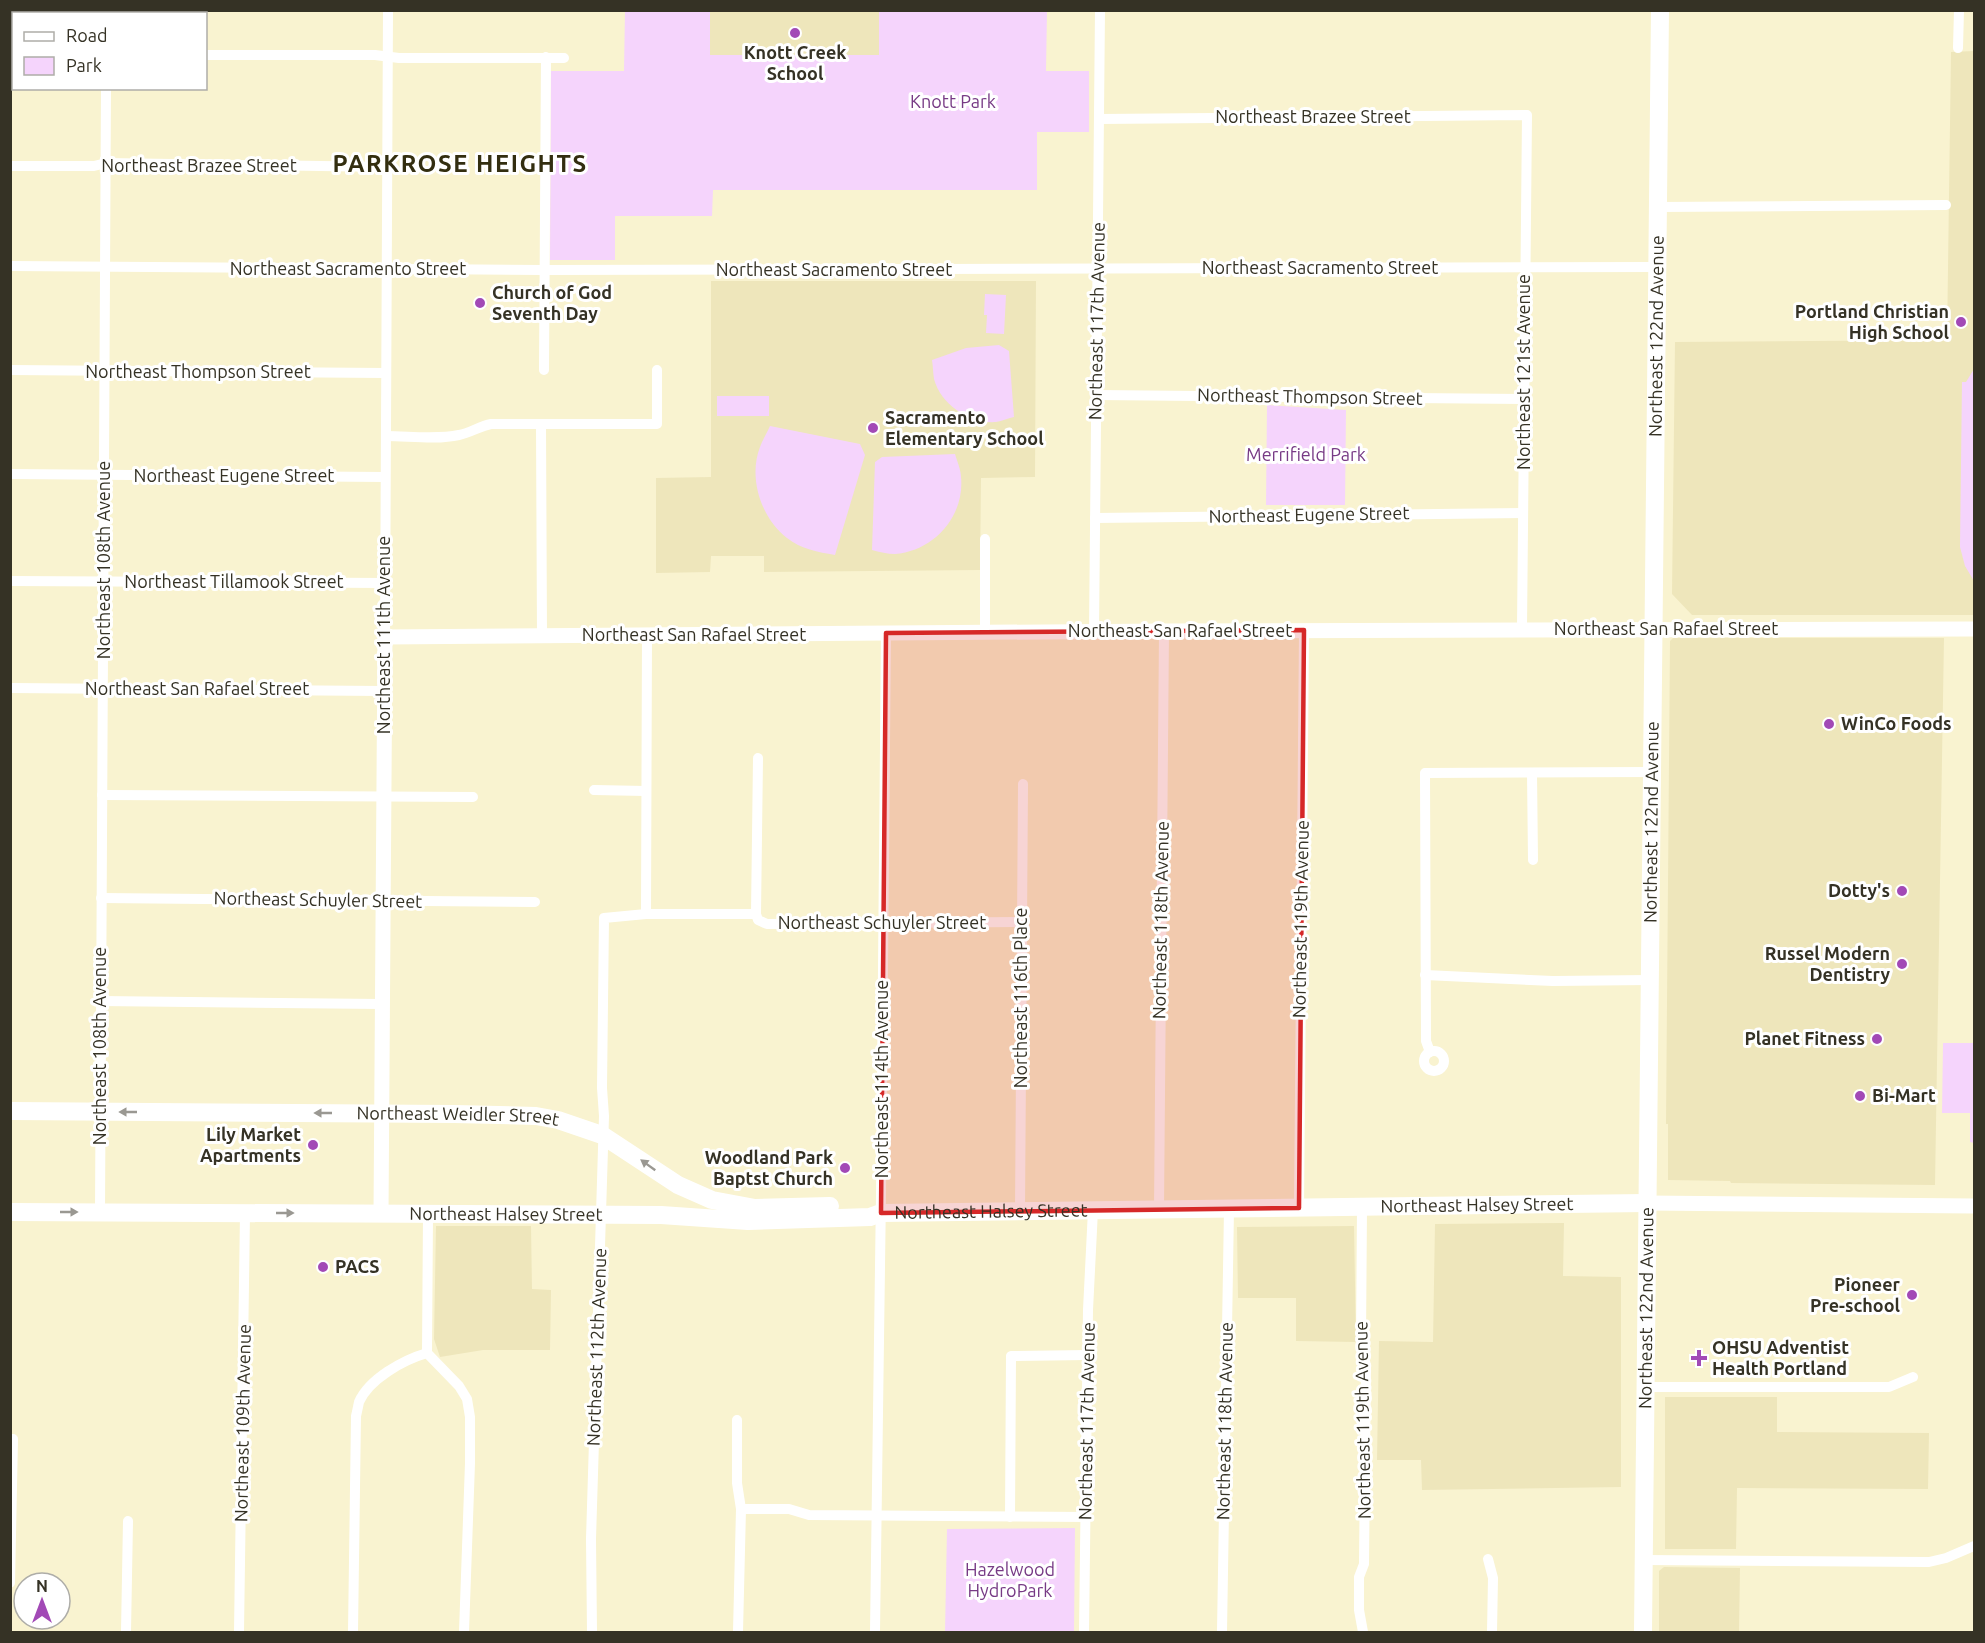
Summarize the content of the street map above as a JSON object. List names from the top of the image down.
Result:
{
  "streets": {
    "main road": ["Northeast 122nd Avenue", "Northeast Weidler Street", "Northeast Halsey Street"],
    "street": [
      "Northeast Brazee Street",
      "Northeast Sacramento Street",
      "Northeast 117th Avenue",
      "Northeast Thompson Street",
      "Northeast 121st Avenue",
      "Northeast Eugene Street",
      "Northeast 108th Avenue",
      "Northeast Tillamook Street",
      "Northeast San Rafael Street",
      "Northeast 111th Avenue",
      "Northeast Schuyler Street",
      "Northeast 119th Avenue",
      "Northeast 118th Avenue",
      "Northeast 116th Place",
      "Northeast 114th Avenue",
      "Northeast 112th Avenue",
      "Northeast 109th Avenue"
    ]
  },
  "crossings": [
    ["Northeast Brazee Street", "Northeast 117th Avenue"],
    ["Northeast Brazee Street", "Northeast 121st Avenue"],
    ["Northeast Brazee Street", "Northeast 108th Avenue"],
    ["Northeast Brazee Street", "Northeast 111th Avenue"],
    ["Northeast Sacramento Street", "Northeast 117th Avenue"],
    ["Northeast Sacramento Street", "Northeast 122nd Avenue"],
    ["Northeast Sacramento Street", "Northeast 121st Avenue"],
    ["Northeast Sacramento Street", "Northeast 108th Avenue"],
    ["Northeast Sacramento Street", "Northeast 111th Avenue"],
    ["Northeast 117th Avenue", "Northeast Thompson Street"],
    ["Northeast 117th Avenue", "Northeast Eugene Street"],
    ["Northeast 117th Avenue", "Northeast San Rafael Street"],
    ["Northeast 117th Avenue", "Northeast Halsey Street"],
    ["Northeast 122nd Avenue", "Northeast San Rafael Street"],
    ["Northeast 122nd Avenue", "Northeast Halsey Street"],
    ["Northeast Thompson Street", "Northeast 121st Avenue"],
    ["Northeast Thompson Street", "Northeast 108th Avenue"],
    ["Northeast Thompson Street", "Northeast 111th Avenue"],
    ["Northeast 121st Avenue", "Northeast Eugene Street"],
    ["Northeast 121st Avenue", "Northeast San Rafael Street"],
    ["Northeast Eugene Street", "Northeast 108th Avenue"],
    ["Northeast Eugene Street", "Northeast 111th Avenue"],
    ["Northeast 108th Avenue", "Northeast Tillamook Street"],
    ["Northeast 108th Avenue", "Northeast San Rafael Street"],
    ["Northeast 108th Avenue", "Northeast Schuyler Street"],
    ["Northeast 108th Avenue", "Northeast Weidler Street"],
    ["Northeast 108th Avenue", "Northeast Halsey Street"],
    ["Northeast Tillamook Street", "Northeast 111th Avenue"],
    ["Northeast San Rafael Street", "Northeast 111th Avenue"],
    ["Northeast San Rafael Street", "Northeast 119th Avenue"],
    ["Northeast San Rafael Street", "Northeast 118th Avenue"],
    ["Northeast San Rafael Street", "Northeast 114th Avenue"],
    ["Northeast 111th Avenue", "Northeast Schuyler Street"],
    ["Northeast 111th Avenue", "Northeast Weidler Street"],
    ["Northeast 111th Avenue", "Northeast Halsey Street"],
    ["Northeast Schuyler Street", "Northeast 116th Place"],
    ["Northeast Schuyler Street", "Northeast 114th Avenue"],
    ["Northeast Schuyler Street", "Northeast 112th Avenue"],
    ["Northeast 119th Avenue", "Northeast Halsey Street"],
    ["Northeast 118th Avenue", "Northeast Halsey Street"],
    ["Northeast 116th Place", "Northeast Halsey Street"],
    ["Northeast 114th Avenue", "Northeast Weidler Street"],
    ["Northeast 114th Avenue", "Northeast Halsey Street"],
    ["Northeast Weidler Street", "Northeast Halsey Street"],
    ["Northeast Weidler Street", "Northeast 112th Avenue"],
    ["Northeast Halsey Street", "Northeast 112th Avenue"],
    ["Northeast Halsey Street", "Northeast 109th Avenue"]
  ],
  "one_way": ["Northeast Weidler Street"],
  "districts": ["PARKROSE HEIGHTS"],
  "parks": ["Knott Park", "Merrifield Park", "Hazelwood HydroPark"],
  "places": {
    "other": [
      "Knott Creek School",
      "Church of God Seventh Day",
      "Portland Christian High School",
      "Sacramento Elementary School",
      "WinCo Foods",
      "Dotty's",
      "Russel Modern Dentistry",
      "Planet Fitness",
      "Bi-Mart",
      "Lily Market Apartments",
      "Woodland Park Baptst Church",
      "PACS",
      "Pioneer Pre-school"
    ],
    "health": ["OHSU Adventist Health Portland"]
  },
  "legend": ["Road", "Park"],
  "north": "top"
}
